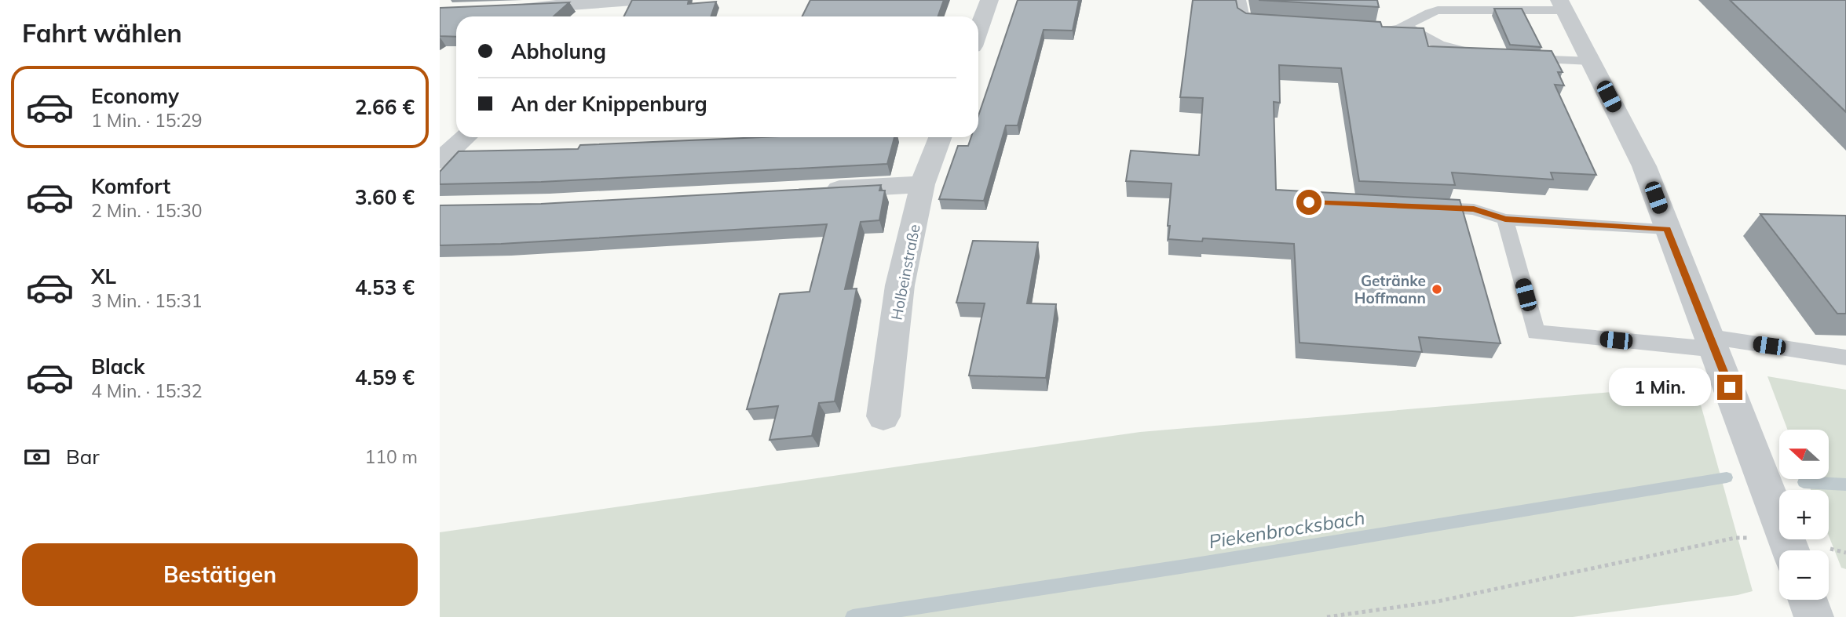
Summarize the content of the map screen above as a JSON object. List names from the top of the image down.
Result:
{
  "streets": {
    "street": ["Holbeinstraße"]
  },
  "water": ["Piekenbrocksbach"],
  "places": ["Getränke Hoffmann"],
  "north": "left",
  "page": {
    "heading": "Fahrt wählen",
    "banner": ["Abholung", "An der Knippenburg"],
    "list": [
      {
        "name": "Economy",
        "note": "1 Min. · 15:29",
        "value": "2.66 €"
      },
      {
        "name": "Komfort",
        "note": "2 Min. · 15:30",
        "value": "3.60 €"
      },
      {
        "name": "XL",
        "note": "3 Min. · 15:31",
        "value": "4.53 €"
      },
      {
        "name": "Black",
        "note": "4 Min. · 15:32",
        "value": "4.59 €"
      }
    ],
    "bubble": "1 Min.",
    "pay": ["Bar", "110 m"],
    "map_buttons": ["+", "−"],
    "buttons": "Bestätigen"
  }
}
